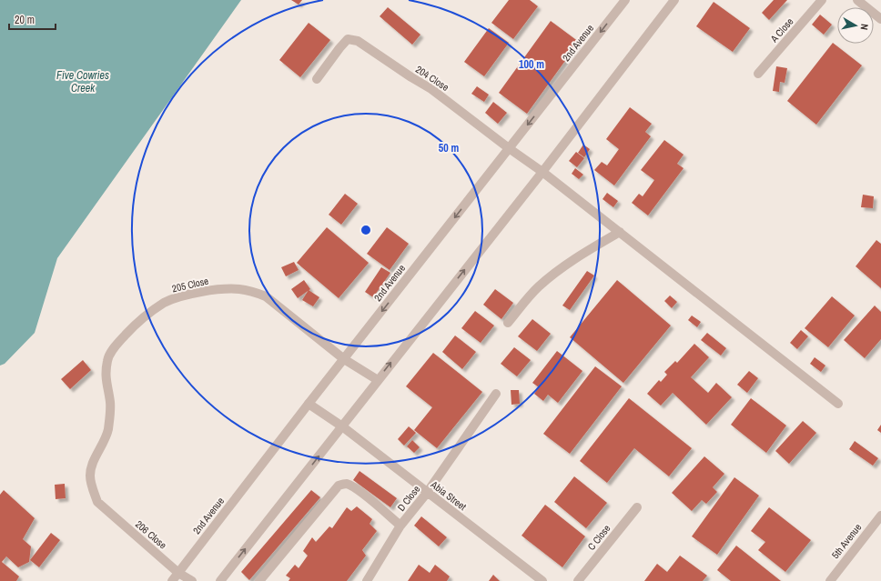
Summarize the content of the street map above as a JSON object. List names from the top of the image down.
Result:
{
  "streets": {
    "street": [
      "A Close",
      "2nd Avenue",
      "204 Close",
      "205 Close",
      "Abia Street",
      "D Close",
      "206 Close",
      "C Close",
      "5th Avenue"
    ]
  },
  "crossings": [
    ["2nd Avenue", "204 Close"],
    ["2nd Avenue", "205 Close"],
    ["2nd Avenue", "Abia Street"],
    ["2nd Avenue", "206 Close"],
    ["205 Close", "206 Close"],
    ["Abia Street", "D Close"]
  ],
  "water": ["Five Cowries Creek"],
  "scale_bar": "20 m",
  "north": "right",
  "rings": ["100 m", "50 m"]
}
